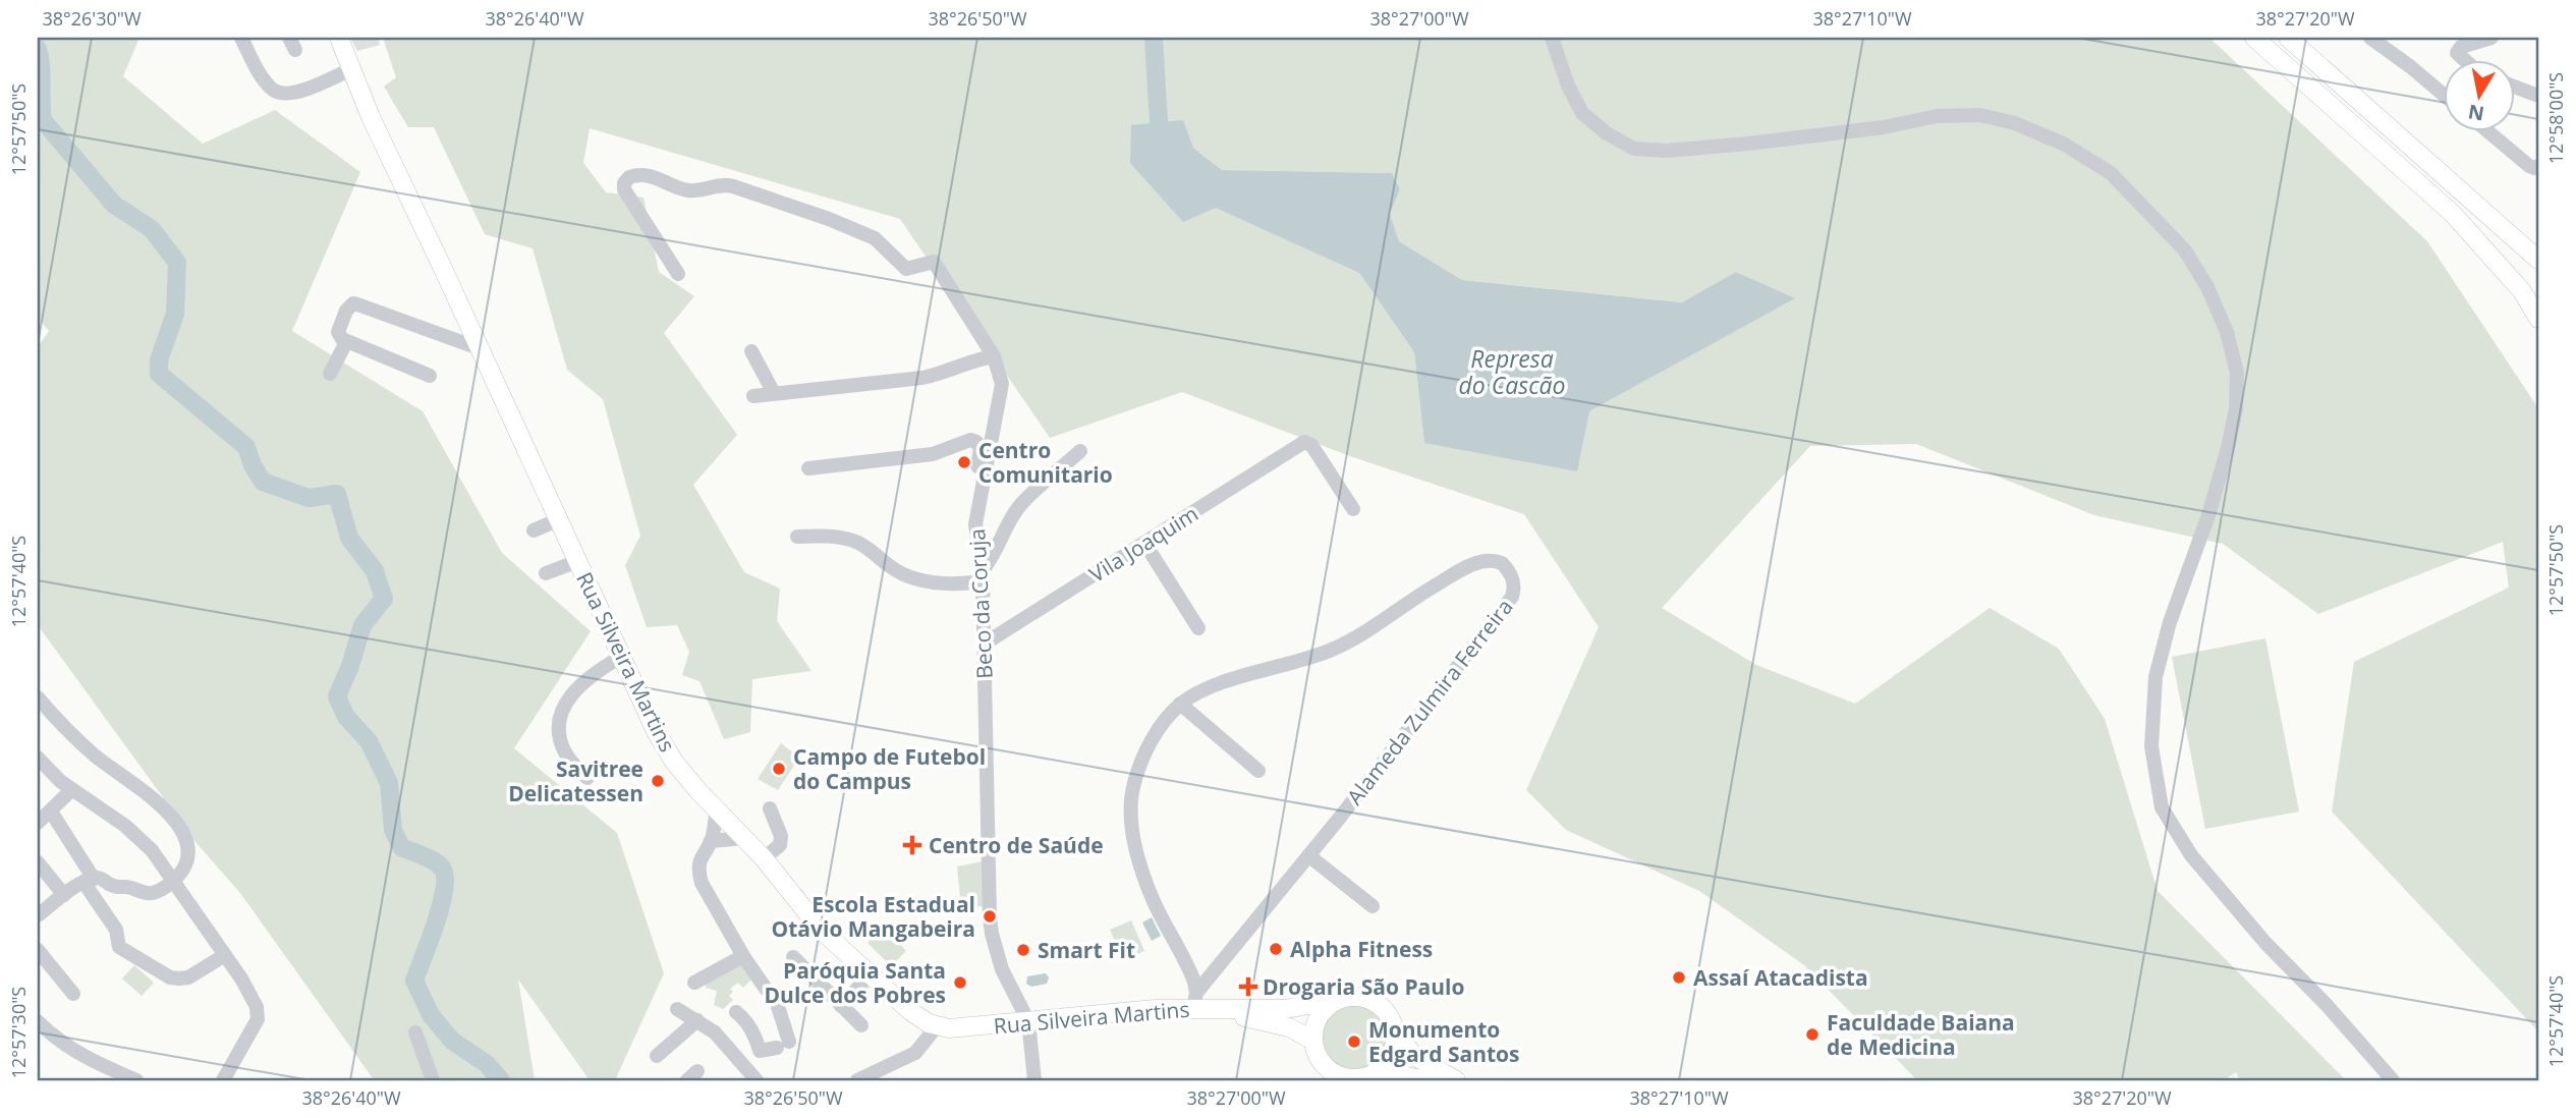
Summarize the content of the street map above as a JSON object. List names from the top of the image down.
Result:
{
  "streets": {
    "main road": ["Rua Silveira Martins"],
    "street": ["Vila Joaquim", "Beco da Coruja", "Alameda Zulmira Ferreira"]
  },
  "crossings": [
    ["Vila Joaquim", "Beco da Coruja"],
    ["Beco da Coruja", "Rua Silveira Martins"],
    ["Rua Silveira Martins", "Alameda Zulmira Ferreira"]
  ],
  "water": ["Represa do Cascão"],
  "places": {
    "other": [
      "Centro Comunitario",
      "Campo de Futebol do Campus",
      "Savitree Delicatessen",
      "Escola Estadual Otávio Mangabeira",
      "Alpha Fitness",
      "Smart Fit",
      "Assaí Atacadista",
      "Paróquia Santa Dulce dos Pobres",
      "Faculdade Baiana de Medicina",
      "Monumento Edgard Santos"
    ],
    "health": ["Centro de Saúde", "Drogaria São Paulo"]
  },
  "north": "bottom",
  "coordinates": [
    "38°26'30\"W",
    "38°26'40\"W",
    "38°26'50\"W",
    "38°27'00\"W",
    "38°27'10\"W",
    "38°27'20\"W",
    "12°58'00\"S",
    "12°57'50\"S",
    "12°57'40\"S",
    "12°57'30\"S"
  ]
}
